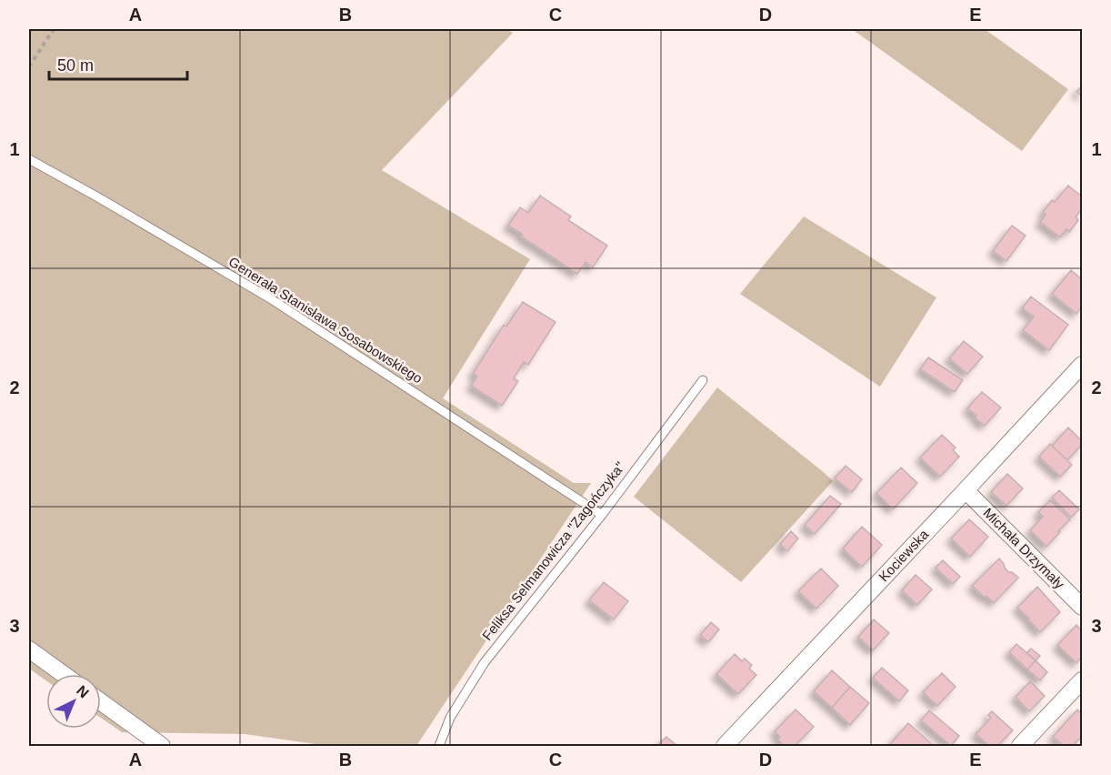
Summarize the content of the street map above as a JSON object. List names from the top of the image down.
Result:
{
  "streets": {
    "street": ["Michała Drzymały", "Kociewska"],
    "lane": ["Generała Stanisława Sosabowskiego", "Feliksa Selmanowicza \"Zagończyka\""]
  },
  "crossings": [
    ["Generała Stanisława Sosabowskiego", "Feliksa Selmanowicza \"Zagończyka\""],
    ["Michała Drzymały", "Kociewska"]
  ],
  "scale_bar": "50 m",
  "north": "top right",
  "grid": {
    "columns": [
      "A",
      "B",
      "C",
      "D",
      "E"
    ],
    "rows": ["1", "2", "3"]
  }
}
